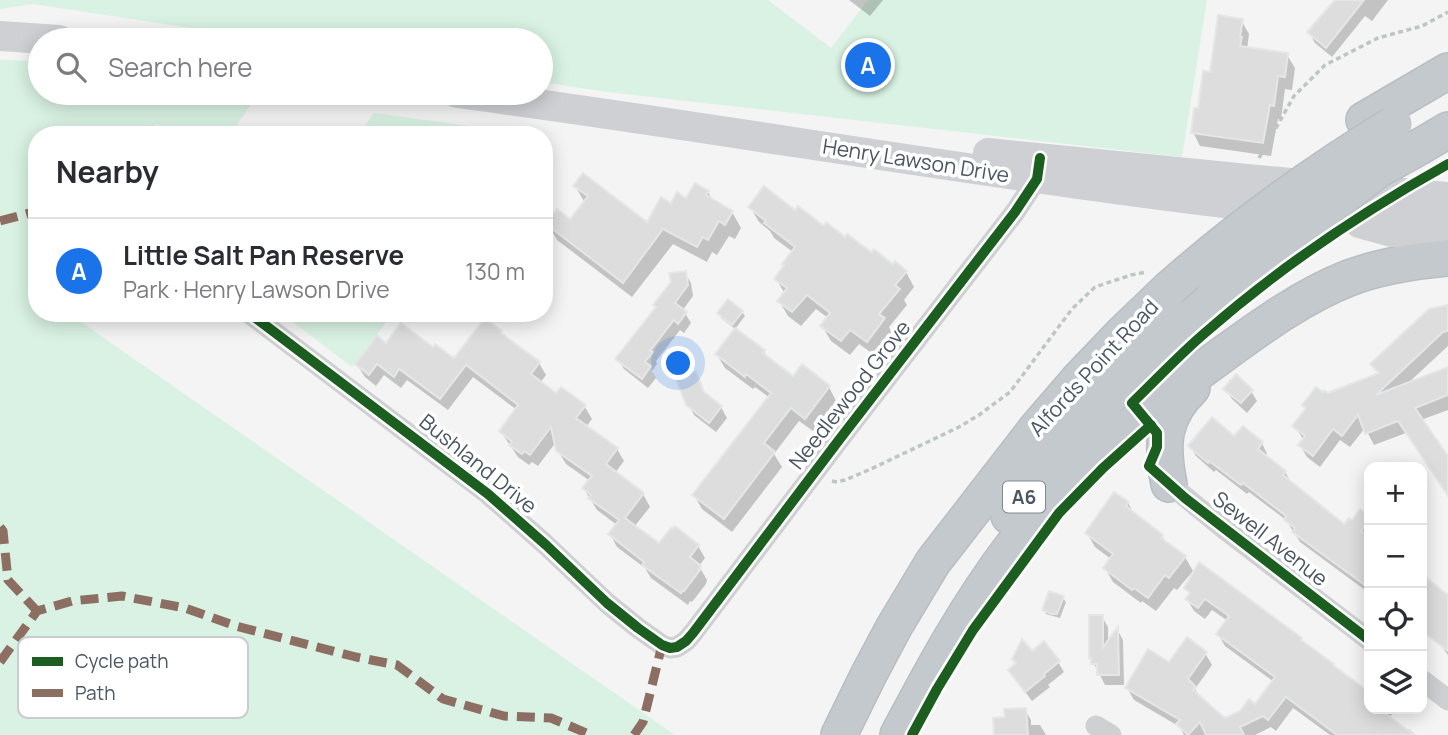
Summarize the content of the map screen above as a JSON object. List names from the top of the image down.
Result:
{
  "streets": {
    "highway": ["Alfords Point Road", "A6"],
    "main road": ["Henry Lawson Drive"],
    "street": ["Needlewood Grove", "Bushland Drive", "Sewell Avenue"]
  },
  "crossings": [
    ["Henry Lawson Drive", "Needlewood Grove"],
    ["Needlewood Grove", "Bushland Drive"]
  ],
  "legend": ["Cycle path", "Path"],
  "page": {
    "search": "Search here",
    "pins": "A",
    "heading": "Nearby",
    "list": [
      {
        "mark": "A",
        "name": "Little Salt Pan Reserve",
        "note": "Park · Henry Lawson Drive",
        "value": "130 m"
      }
    ],
    "map_buttons": ["+", "−"]
  }
}
